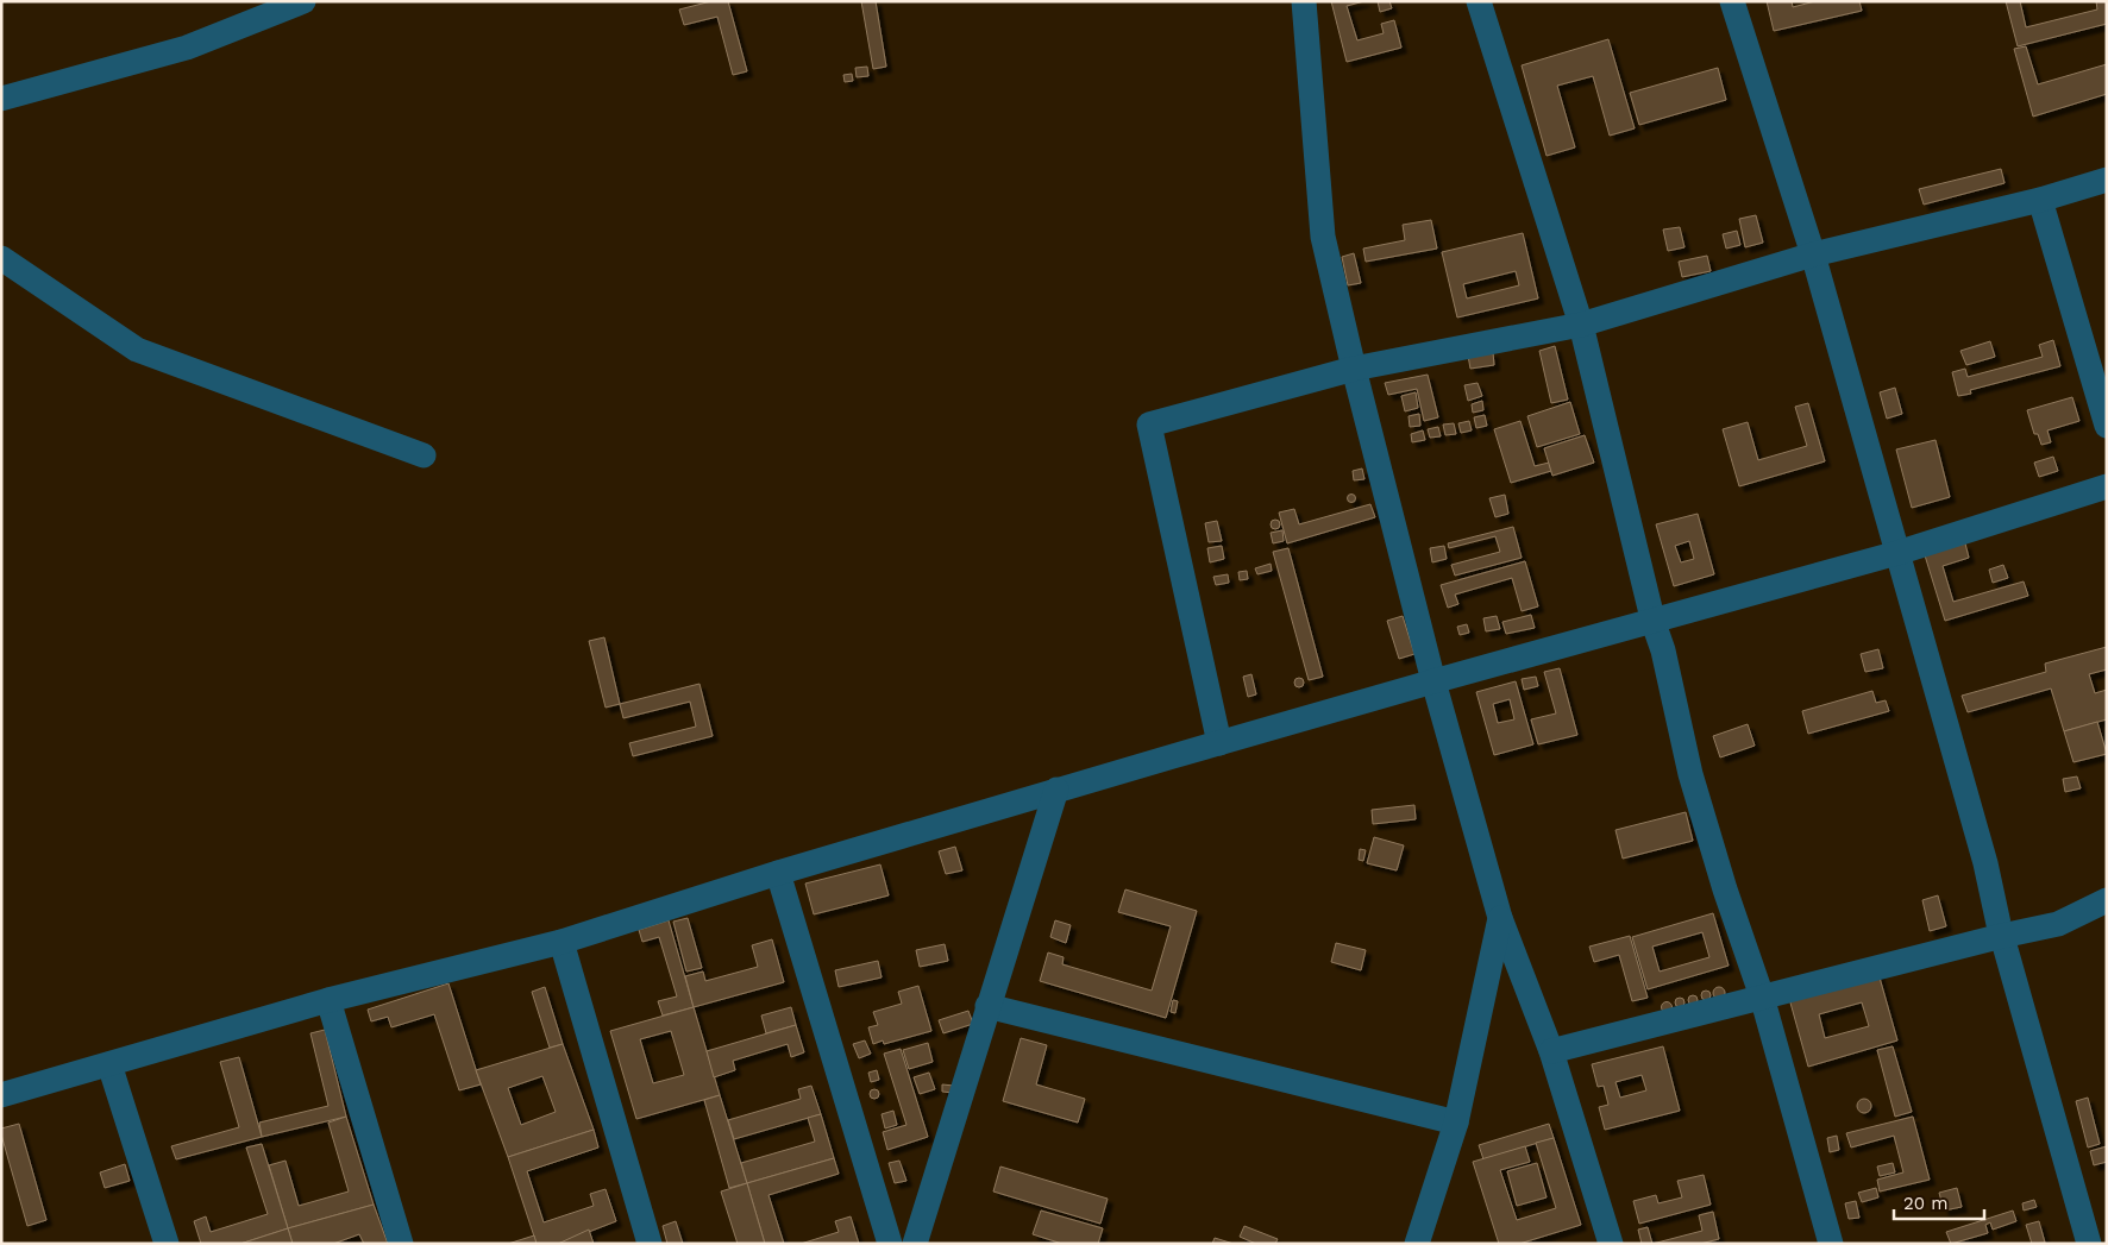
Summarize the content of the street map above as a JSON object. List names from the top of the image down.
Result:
{
  "scale_bar": "20 m"
}
